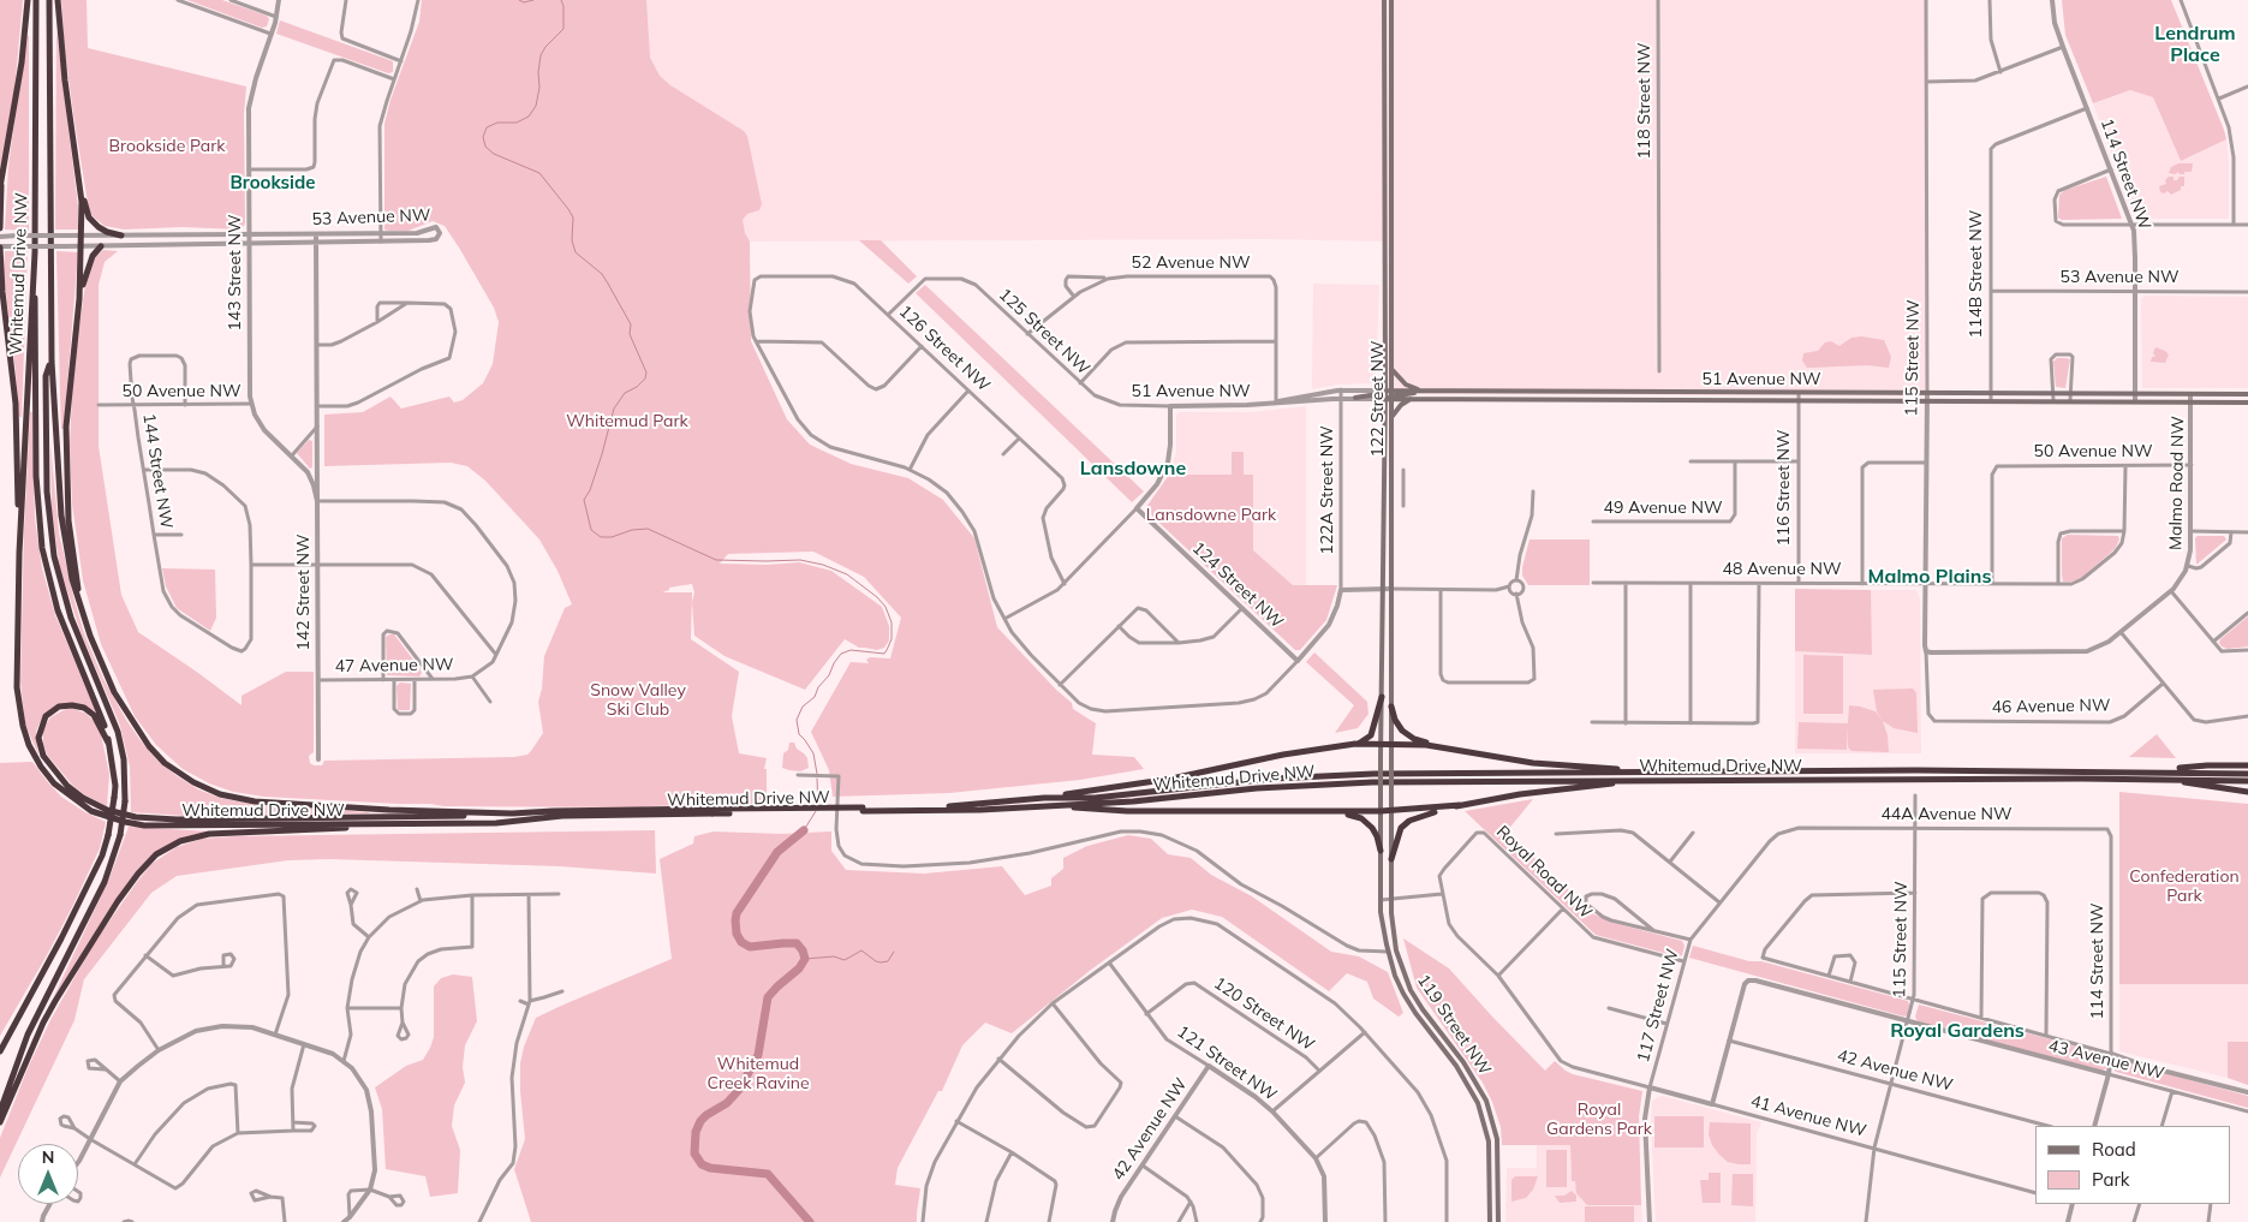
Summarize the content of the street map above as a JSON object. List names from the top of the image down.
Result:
{
  "streets": {
    "highway": ["Whitemud Drive NW"],
    "main road": ["51 Avenue NW", "122 Street NW", "119 Street NW"],
    "street": [
      "118 Street NW",
      "114 Street NW",
      "53 Avenue NW",
      "52 Avenue NW",
      "143 Street NW",
      "114B Street NW",
      "125 Street NW",
      "126 Street NW",
      "115 Street NW",
      "50 Avenue NW",
      "144 Street NW",
      "Malmo Road NW",
      "116 Street NW",
      "122A Street NW",
      "49 Avenue NW",
      "48 Avenue NW",
      "124 Street NW",
      "142 Street NW",
      "47 Avenue NW",
      "46 Avenue NW",
      "44A Avenue NW",
      "Royal Road NW",
      "117 Street NW",
      "120 Street NW",
      "43 Avenue NW",
      "121 Street NW",
      "42 Avenue NW",
      "41 Avenue NW"
    ]
  },
  "crossings": [
    ["114 Street NW", "53 Avenue NW"],
    ["114 Street NW", "114B Street NW"],
    ["114 Street NW", "51 Avenue NW"],
    ["114 Street NW", "44A Avenue NW"],
    ["114 Street NW", "43 Avenue NW"],
    ["53 Avenue NW", "143 Street NW"],
    ["53 Avenue NW", "114B Street NW"],
    ["53 Avenue NW", "142 Street NW"],
    ["52 Avenue NW", "125 Street NW"],
    ["143 Street NW", "50 Avenue NW"],
    ["114B Street NW", "51 Avenue NW"],
    ["125 Street NW", "126 Street NW"],
    ["125 Street NW", "51 Avenue NW"],
    ["115 Street NW", "51 Avenue NW"],
    ["115 Street NW", "Malmo Road NW"],
    ["115 Street NW", "48 Avenue NW"],
    ["115 Street NW", "46 Avenue NW"],
    ["115 Street NW", "44A Avenue NW"],
    ["115 Street NW", "43 Avenue NW"],
    ["115 Street NW", "42 Avenue NW"],
    ["115 Street NW", "41 Avenue NW"],
    ["51 Avenue NW", "122 Street NW"],
    ["51 Avenue NW", "Malmo Road NW"],
    ["51 Avenue NW", "116 Street NW"],
    ["51 Avenue NW", "122A Street NW"],
    ["50 Avenue NW", "144 Street NW"],
    ["50 Avenue NW", "Malmo Road NW"],
    ["50 Avenue NW", "48 Avenue NW"],
    ["50 Avenue NW", "142 Street NW"],
    ["122 Street NW", "119 Street NW"],
    ["116 Street NW", "48 Avenue NW"],
    ["142 Street NW", "47 Avenue NW"],
    ["44A Avenue NW", "117 Street NW"],
    ["Royal Road NW", "117 Street NW"],
    ["Royal Road NW", "41 Avenue NW"],
    ["117 Street NW", "41 Avenue NW"],
    ["120 Street NW", "121 Street NW"],
    ["43 Avenue NW", "42 Avenue NW"],
    ["121 Street NW", "42 Avenue NW"]
  ],
  "districts": [
    "Lendrum Place",
    "Brookside",
    "Lansdowne",
    "Malmo Plains",
    "Royal Gardens"
  ],
  "parks": [
    "Brookside Park",
    "Whitemud Park",
    "Lansdowne Park",
    "Snow Valley Ski Club",
    "Confederation Park",
    "Whitemud Creek Ravine",
    "Royal Gardens Park"
  ],
  "legend": ["Road", "Park"],
  "north": "top"
}
